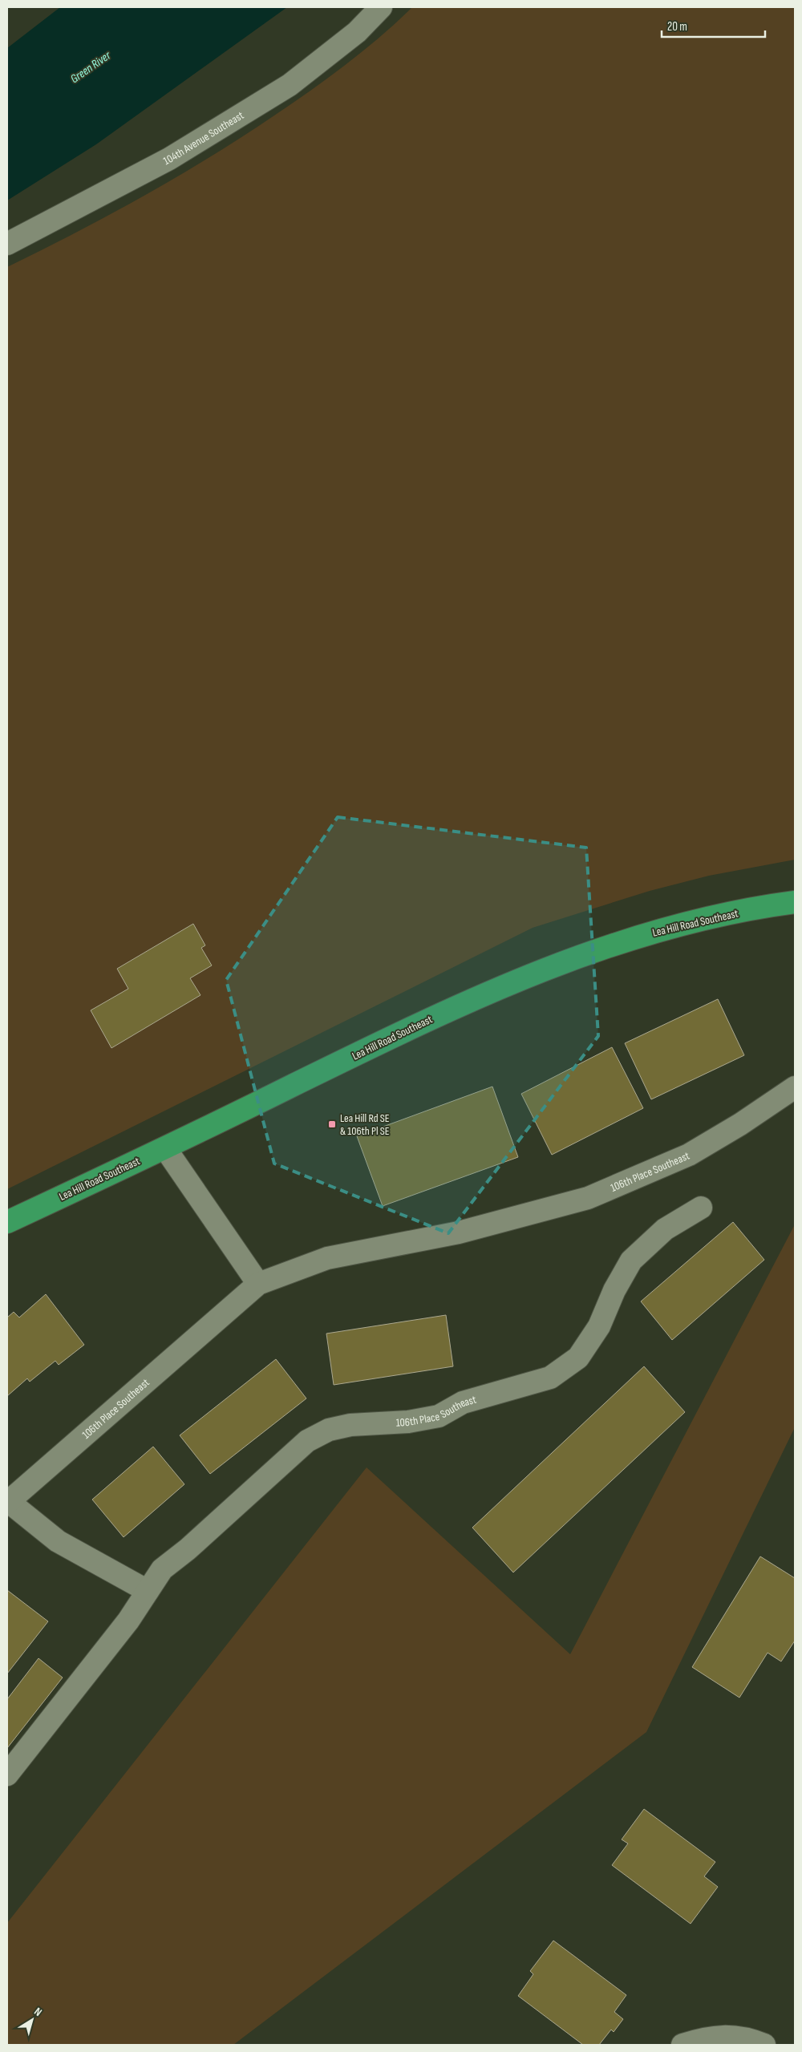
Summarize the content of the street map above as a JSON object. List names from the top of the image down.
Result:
{
  "streets": {
    "main road": ["Lea Hill Road Southeast"],
    "street": ["104th Avenue Southeast", "106th Place Southeast"]
  },
  "water": ["Green River"],
  "places": {
    "transit": ["Lea Hill Rd SE & 106th Pl SE"]
  },
  "scale_bar": "20 m",
  "north": "top right"
}
